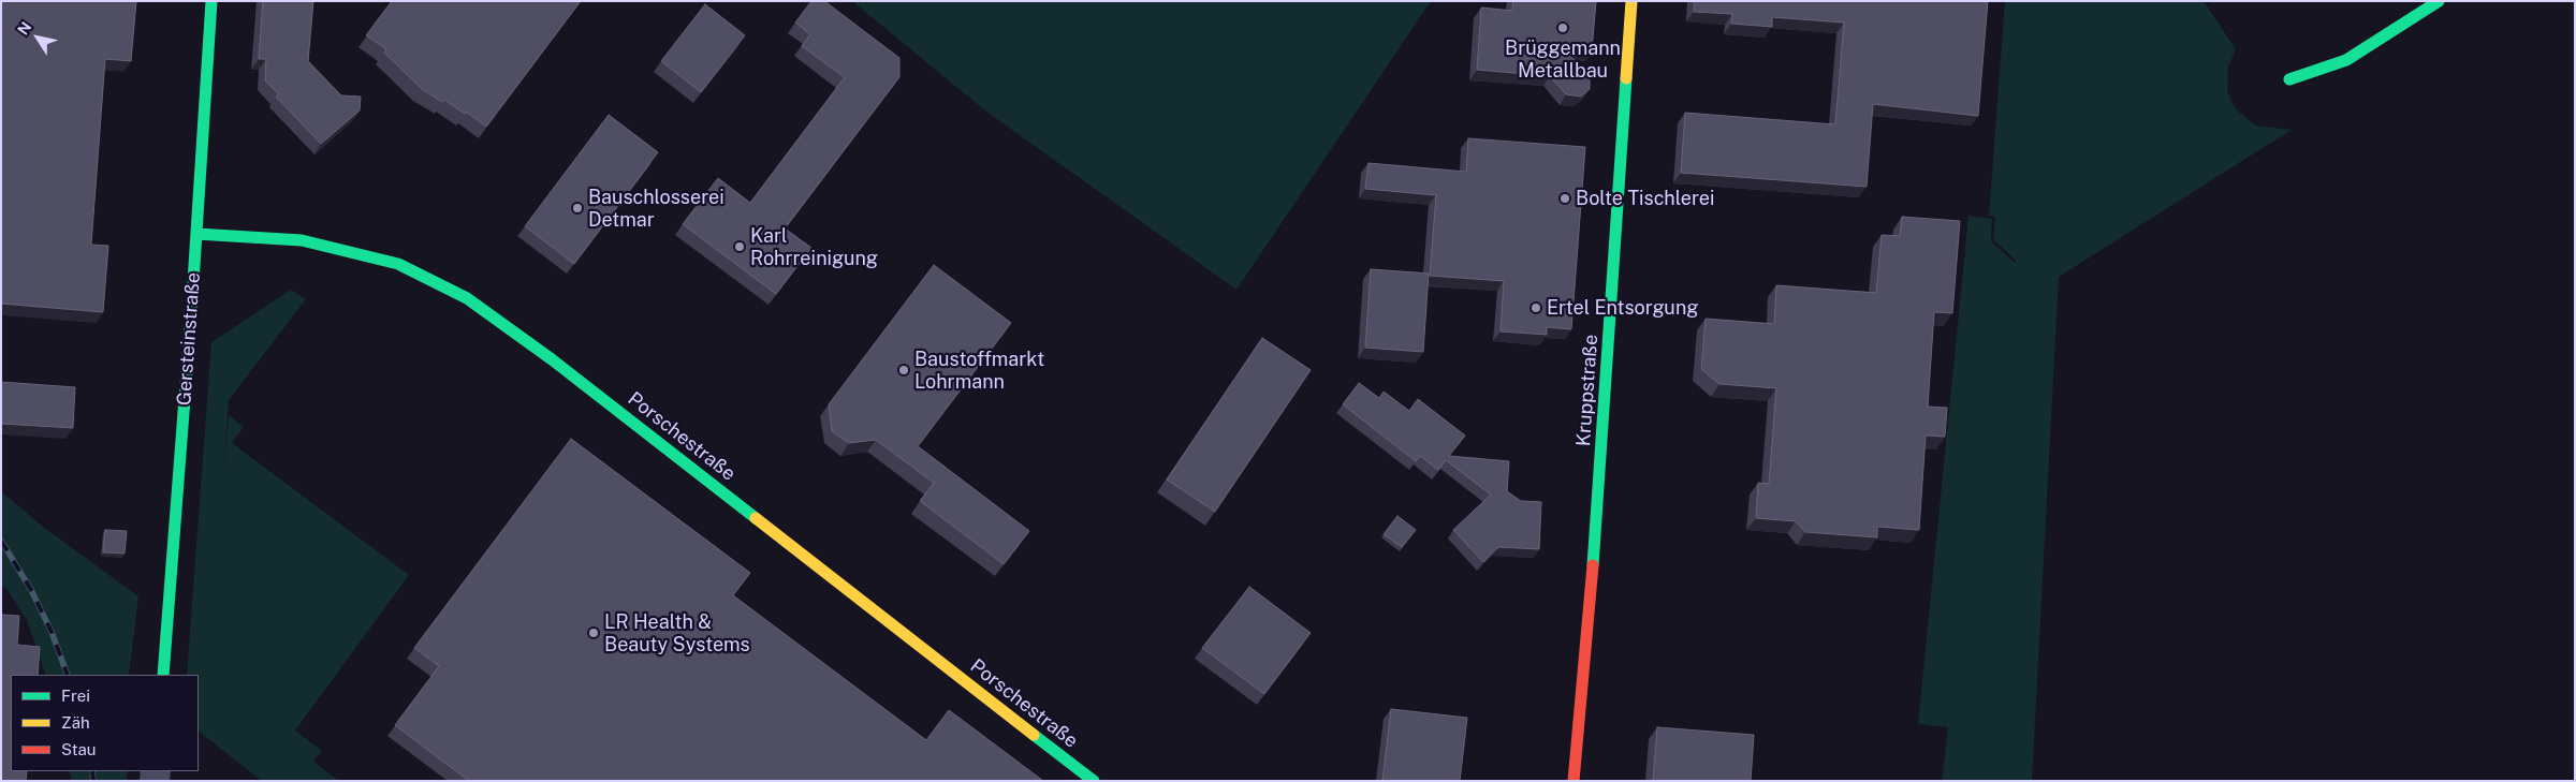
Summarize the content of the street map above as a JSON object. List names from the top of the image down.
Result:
{
  "streets": {
    "street": ["Gersteinstraße", "Kruppstraße", "Porschestraße"]
  },
  "crossings": [
    ["Gersteinstraße", "Porschestraße"]
  ],
  "places": [
    "Brüggemann Metallbau",
    "Bolte Tischlerei",
    "Bauschlosserei Detmar",
    "Karl Rohrreinigung",
    "Ertel Entsorgung",
    "Baustoffmarkt Lohrmann",
    "LR Health & Beauty Systems"
  ],
  "legend": ["Frei", "Zäh", "Stau"],
  "north": "top left"
}
